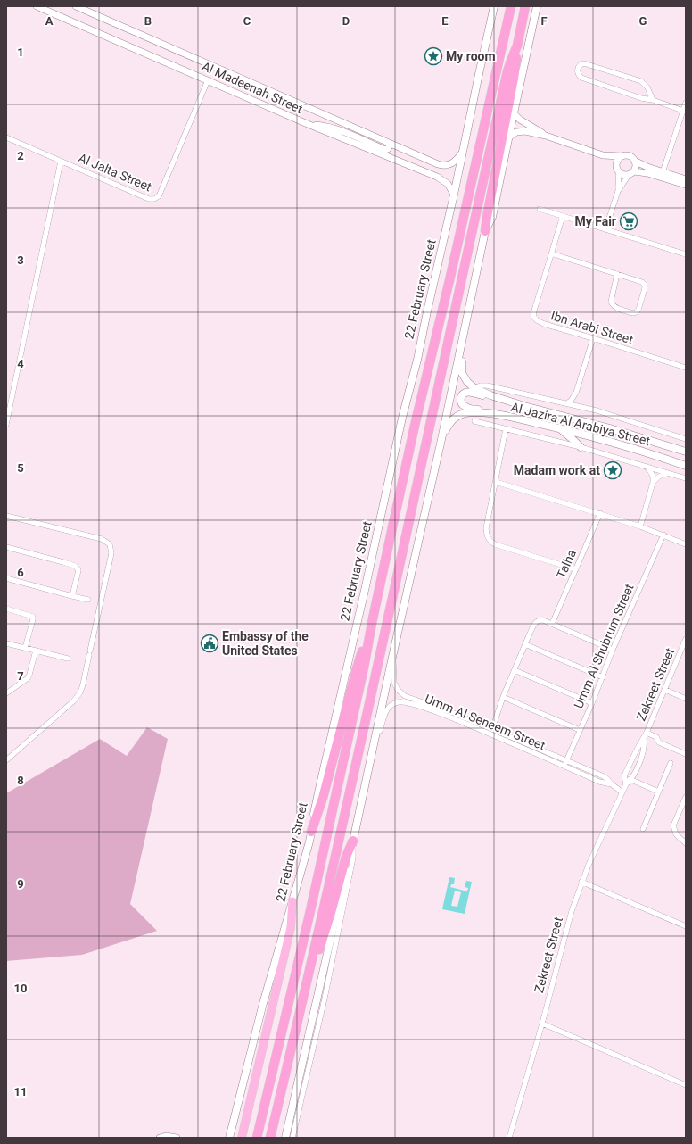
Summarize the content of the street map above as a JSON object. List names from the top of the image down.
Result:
{
  "streets": {
    "highway": ["22 February Street"],
    "main road": ["Al Jazira Al Arabiya Street"],
    "street": [
      "Al Madeenah Street",
      "Al Jalta Street",
      "Ibn Arabi Street",
      "Talha",
      "Umm Al Shubrum Street",
      "Zekreet Street",
      "Umm Al Seneem Street"
    ]
  },
  "crossings": [
    ["Al Madeenah Street", "Al Jalta Street"],
    ["Al Madeenah Street", "22 February Street"],
    ["Umm Al Shubrum Street", "Umm Al Seneem Street"],
    ["Zekreet Street", "Umm Al Seneem Street"]
  ],
  "places": {
    "place": ["My room", "Madam work at"],
    "supermarket": ["My Fair"],
    "public building": ["Embassy of the United States"]
  },
  "grid": {
    "columns": [
      "A",
      "B",
      "C",
      "D",
      "E",
      "F",
      "G"
    ],
    "rows": [
      "1",
      "2",
      "3",
      "4",
      "5",
      "6",
      "7",
      "8",
      "9",
      "10",
      "11"
    ]
  }
}
